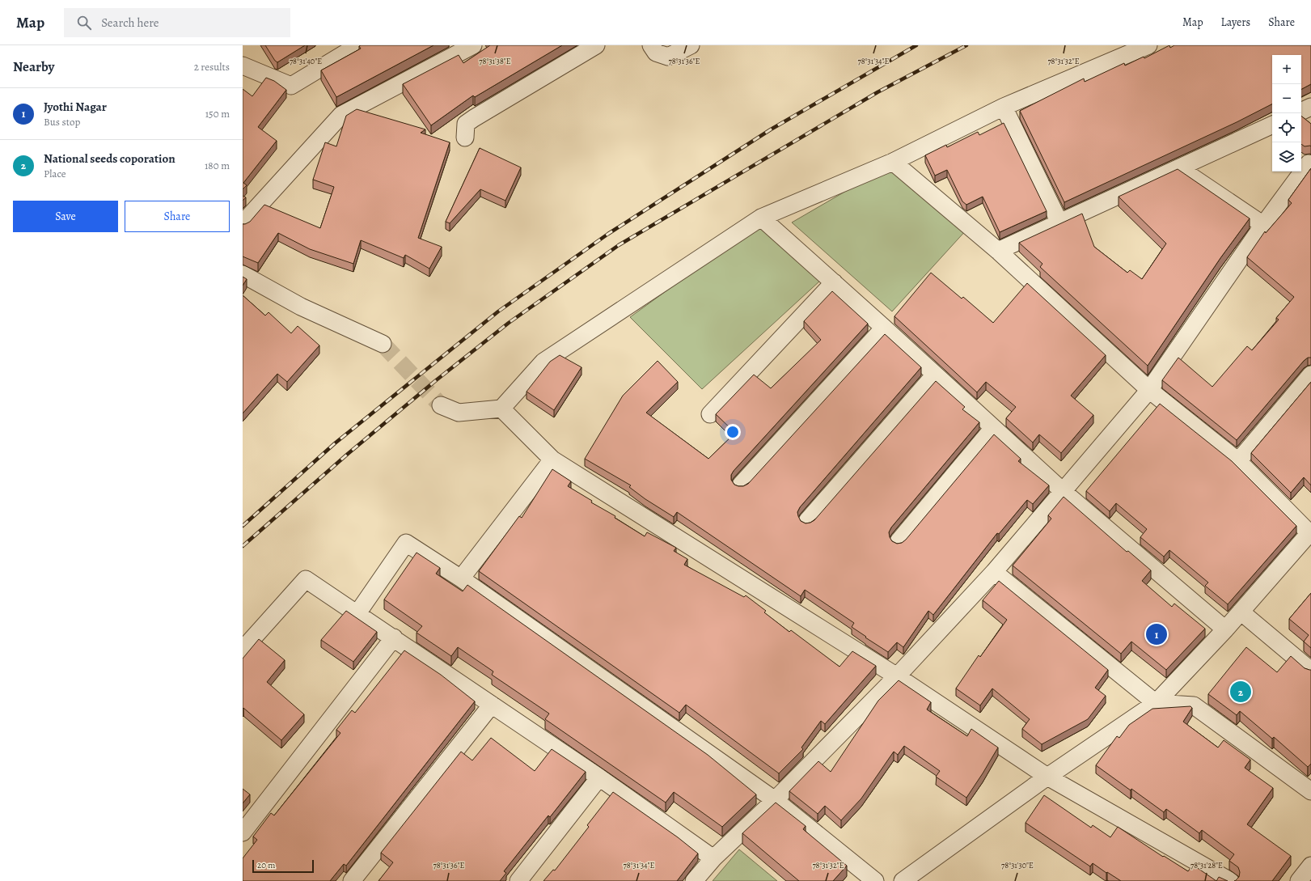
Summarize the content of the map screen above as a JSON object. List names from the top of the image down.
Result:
{
  "scale_bar": "20 m",
  "page": {
    "header": "Map",
    "search": "Search here",
    "nav": ["Map", "Layers", "Share"],
    "heading": ["Nearby", "2 results"],
    "map_buttons": ["+", "−"],
    "list": [
      {
        "mark": "1",
        "name": "Jyothi Nagar",
        "note": "Bus stop",
        "value": "150 m"
      },
      {
        "mark": "2",
        "name": "National seeds coporation",
        "note": "Place",
        "value": "180 m"
      }
    ],
    "buttons": ["Save", "Share"],
    "pins": ["1", "2"],
    "scale": "20 m"
  },
  "coordinates": [
    "78°31'40\"E",
    "78°31'38\"E",
    "78°31'36\"E",
    "78°31'34\"E",
    "78°31'32\"E",
    "78°31'30\"E",
    "78°31'28\"E"
  ]
}
